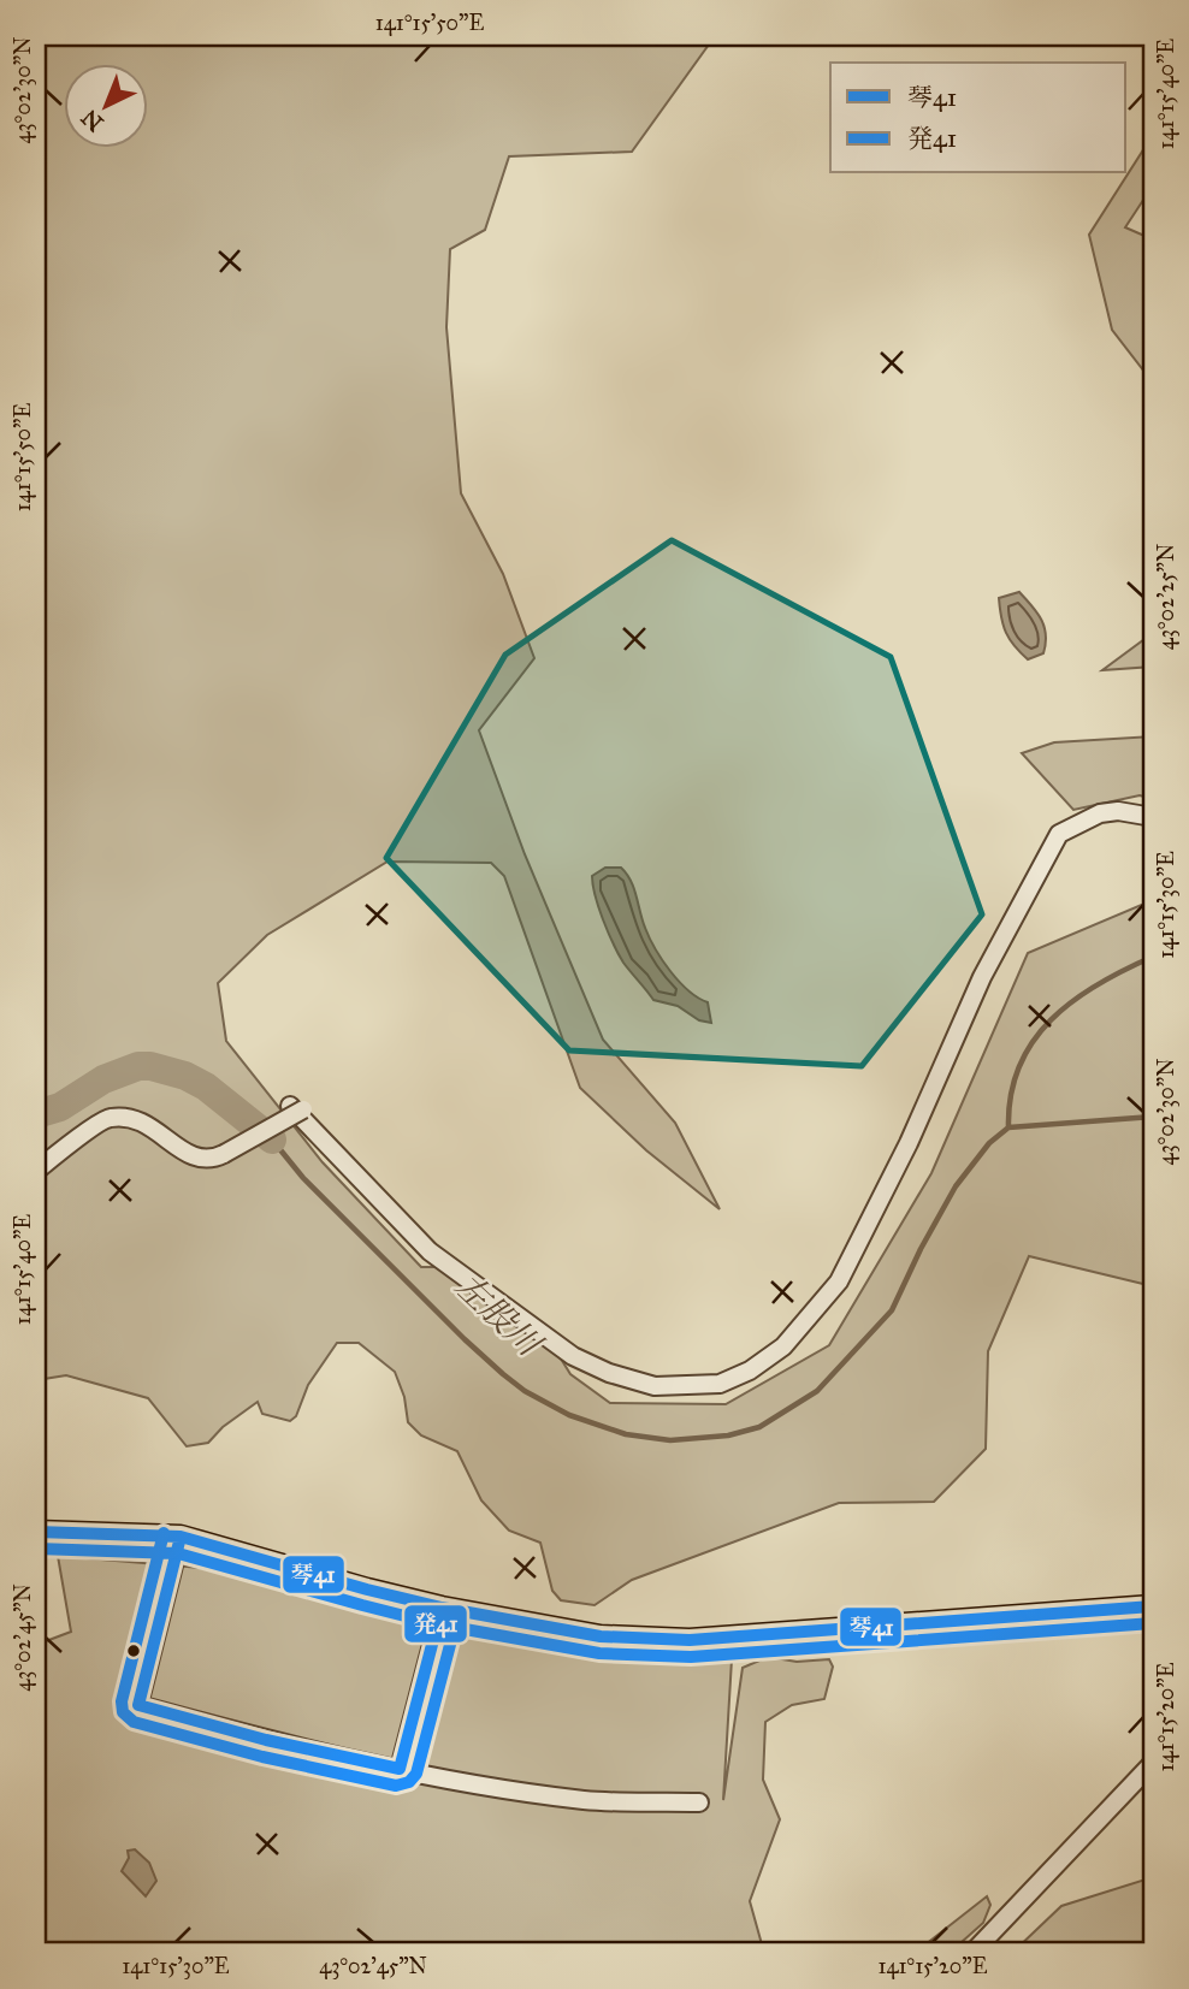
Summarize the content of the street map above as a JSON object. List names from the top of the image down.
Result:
{
  "water": ["左股川"],
  "lines": ["transit line 琴41", "transit line 発41"],
  "legend": ["琴41", "発41"],
  "north": "bottom left",
  "coordinates": [
    "141°15'50\"E",
    "43°02'30\"N",
    "141°15'40\"E",
    "43°02'25\"N",
    "141°15'30\"E",
    "43°02'45\"N",
    "141°15'20\"E"
  ]
}
